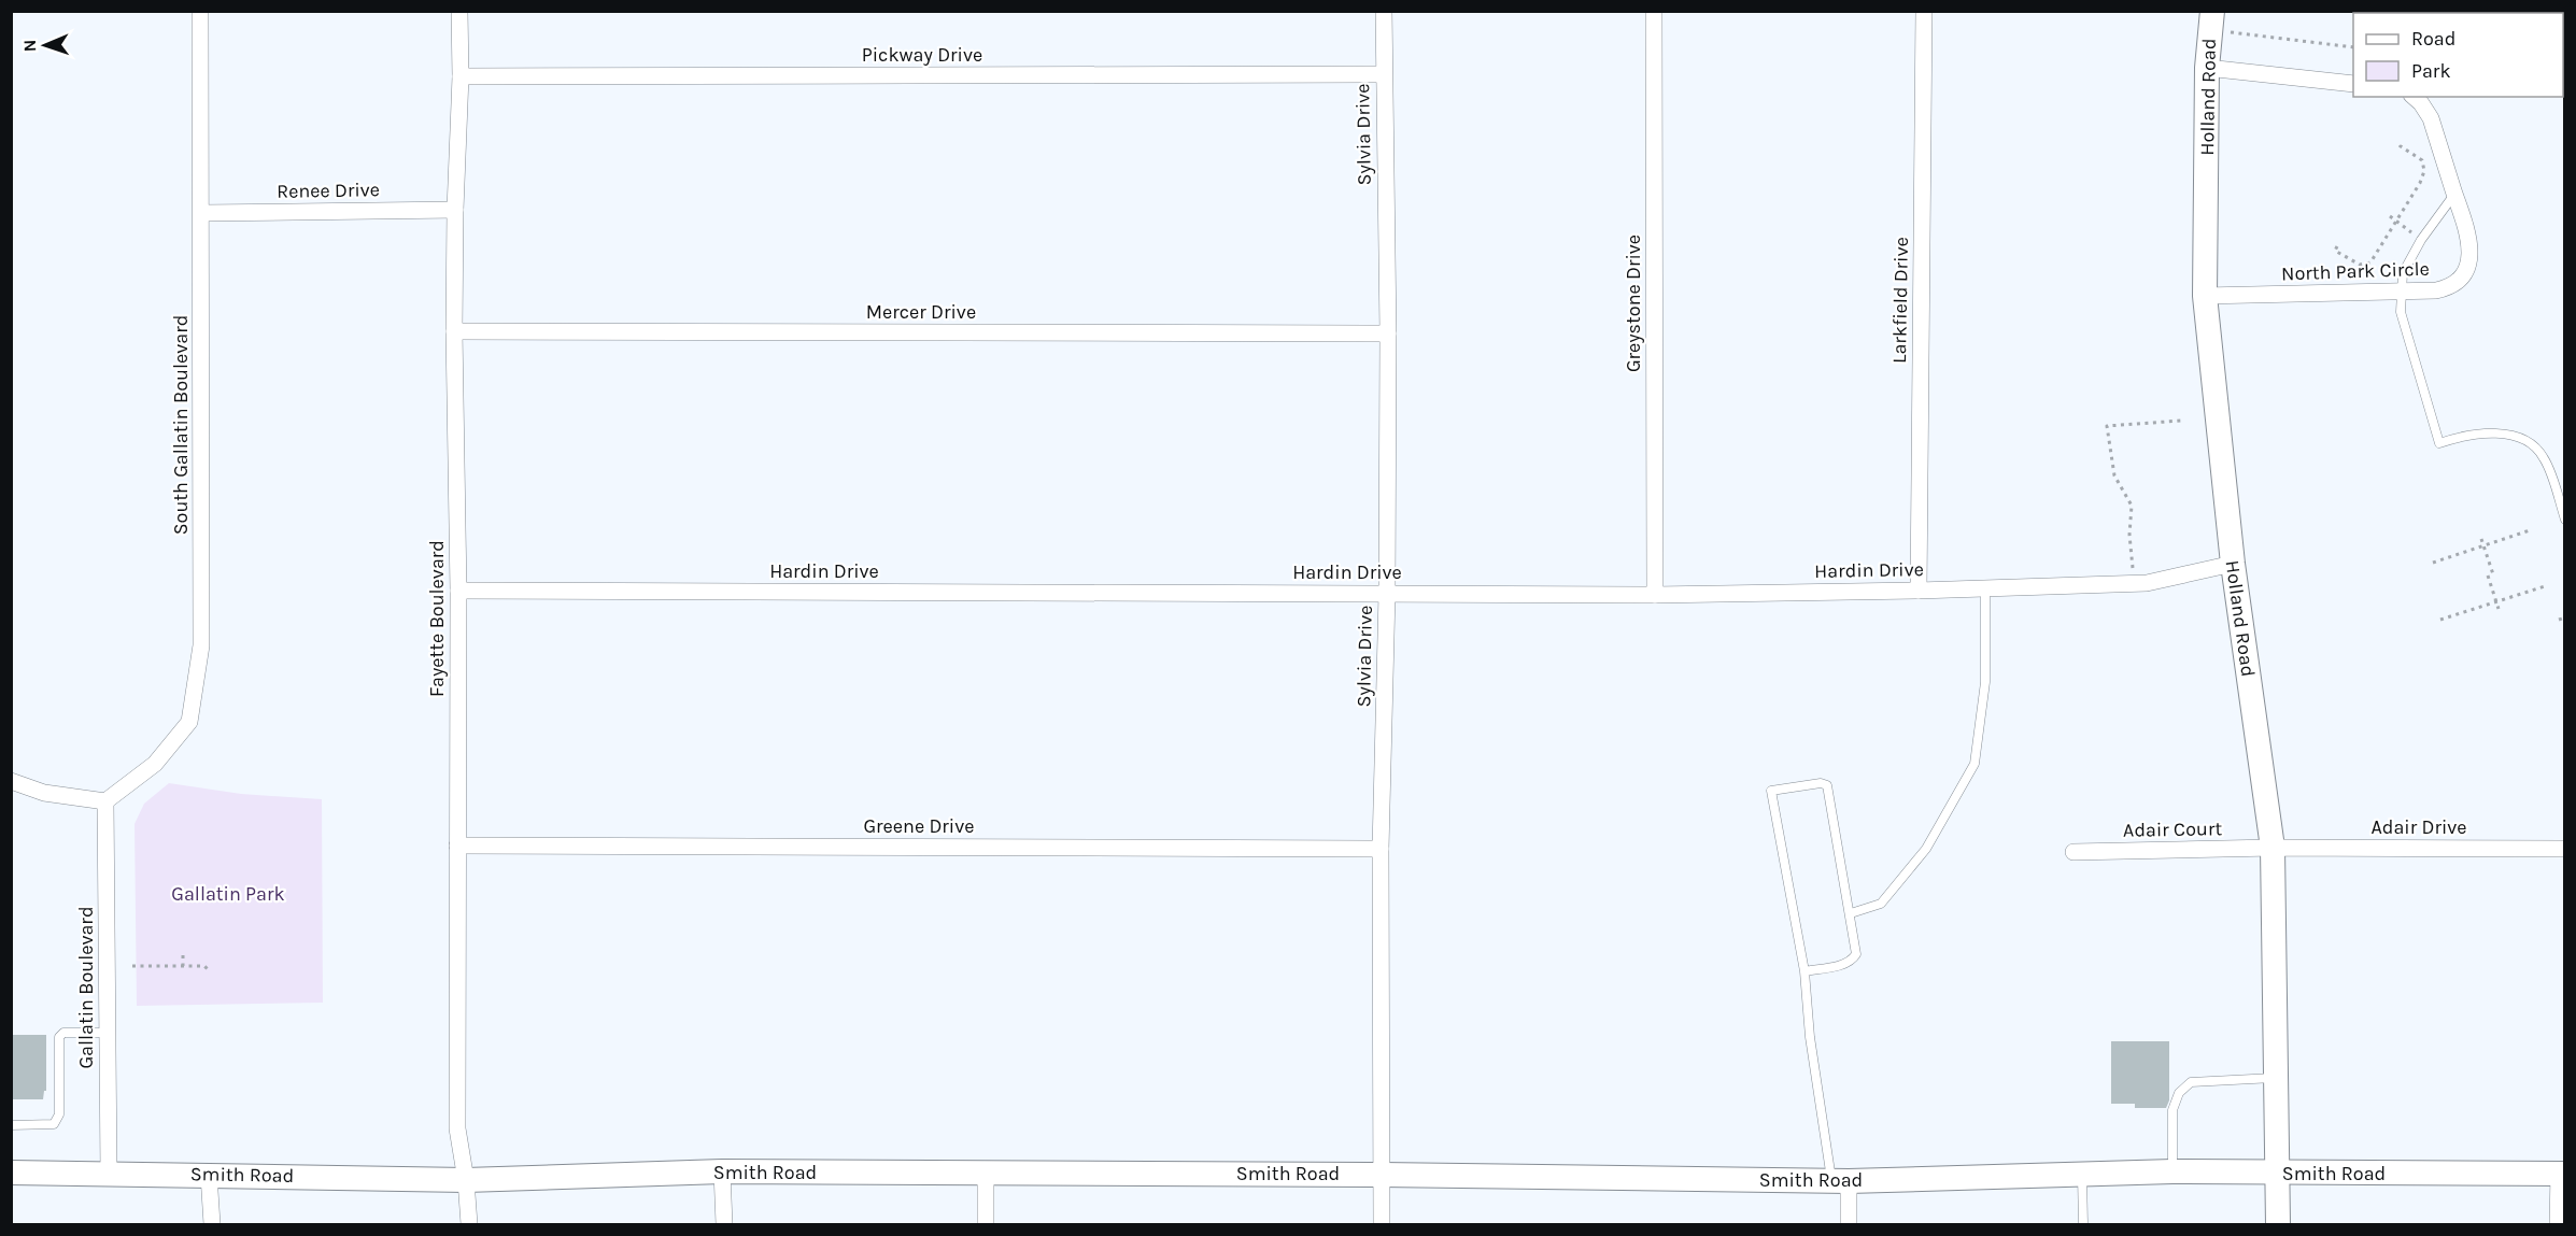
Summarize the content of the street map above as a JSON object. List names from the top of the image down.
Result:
{
  "streets": {
    "main road": ["Holland Road", "Smith Road"],
    "street": [
      "Pickway Drive",
      "Sylvia Drive",
      "Renee Drive",
      "North Park Circle",
      "Larkfield Drive",
      "Greystone Drive",
      "Mercer Drive",
      "South Gallatin Boulevard",
      "Hardin Drive",
      "Fayette Boulevard",
      "Greene Drive",
      "Adair Drive",
      "Adair Court",
      "Gallatin Boulevard"
    ]
  },
  "crossings": [
    ["Pickway Drive", "Sylvia Drive"],
    ["Pickway Drive", "Fayette Boulevard"],
    ["Holland Road", "North Park Circle"],
    ["Holland Road", "Hardin Drive"],
    ["Holland Road", "Adair Drive"],
    ["Holland Road", "Adair Court"],
    ["Holland Road", "Smith Road"],
    ["Sylvia Drive", "Mercer Drive"],
    ["Sylvia Drive", "Hardin Drive"],
    ["Sylvia Drive", "Greene Drive"],
    ["Sylvia Drive", "Smith Road"],
    ["Renee Drive", "South Gallatin Boulevard"],
    ["Renee Drive", "Fayette Boulevard"],
    ["Larkfield Drive", "Hardin Drive"],
    ["Greystone Drive", "Hardin Drive"],
    ["Mercer Drive", "Fayette Boulevard"],
    ["South Gallatin Boulevard", "Gallatin Boulevard"],
    ["Hardin Drive", "Fayette Boulevard"],
    ["Fayette Boulevard", "Greene Drive"],
    ["Fayette Boulevard", "Smith Road"],
    ["Adair Drive", "Adair Court"],
    ["Gallatin Boulevard", "Smith Road"]
  ],
  "parks": ["Gallatin Park"],
  "legend": ["Road", "Park"],
  "north": "left"
}
